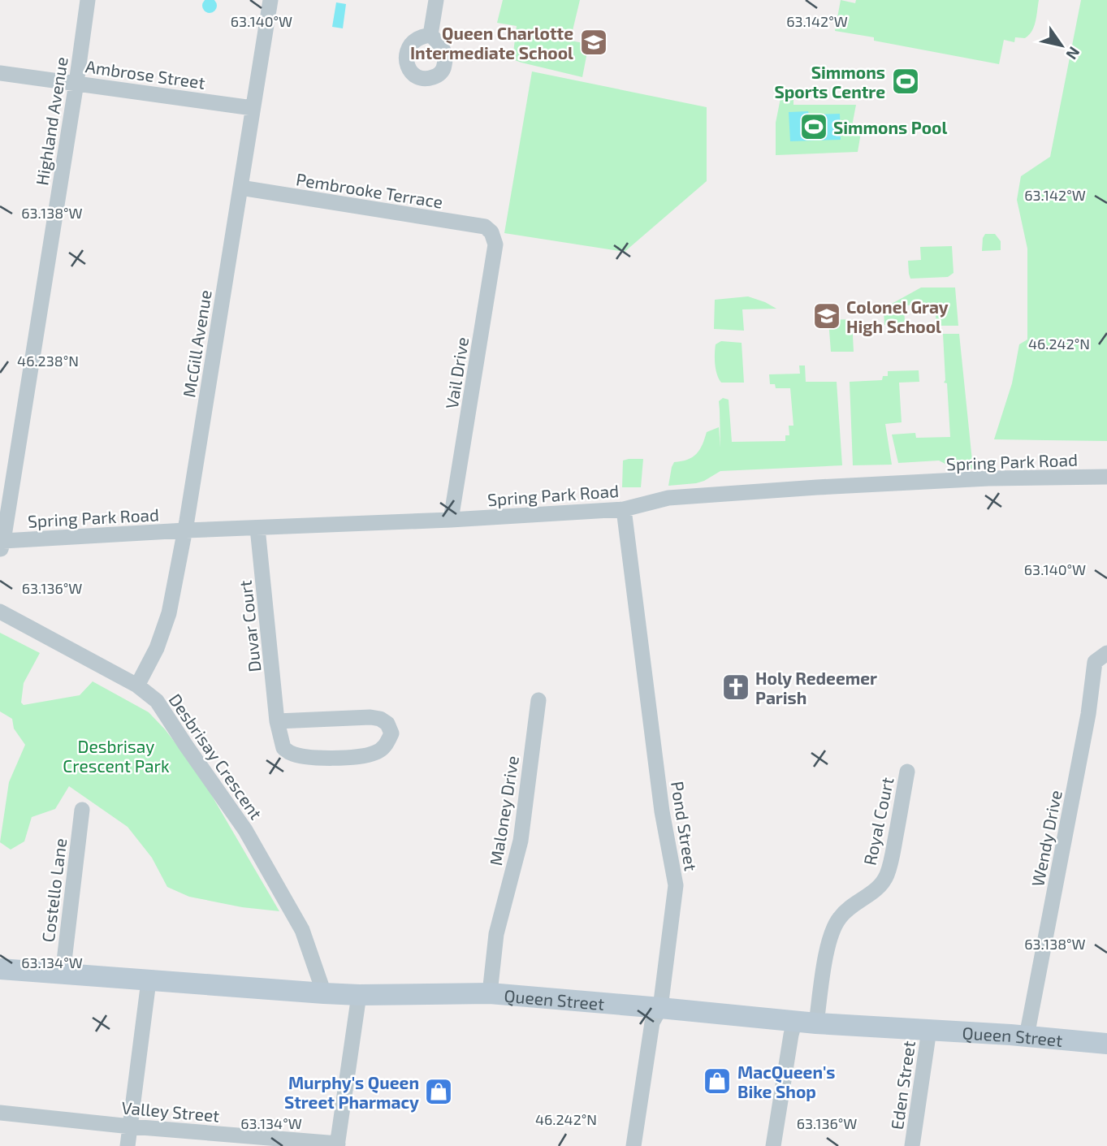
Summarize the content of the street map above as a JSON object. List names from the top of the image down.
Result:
{
  "streets": {
    "street": [
      "Ambrose Street",
      "Highland Avenue",
      "Pembrooke Terrace",
      "McGill Avenue",
      "Vail Drive",
      "Spring Park Road",
      "Duvar Court",
      "Desbrisay Crescent",
      "Maloney Drive",
      "Royal Court",
      "Pond Street",
      "Wendy Drive",
      "Costello Lane",
      "Queen Street",
      "Eden Street",
      "Valley Street"
    ]
  },
  "crossings": [
    ["Ambrose Street", "Highland Avenue"],
    ["Ambrose Street", "McGill Avenue"],
    ["Highland Avenue", "Spring Park Road"],
    ["Pembrooke Terrace", "McGill Avenue"],
    ["Pembrooke Terrace", "Vail Drive"],
    ["McGill Avenue", "Spring Park Road"],
    ["McGill Avenue", "Desbrisay Crescent"],
    ["Vail Drive", "Spring Park Road"],
    ["Spring Park Road", "Duvar Court"],
    ["Spring Park Road", "Pond Street"],
    ["Desbrisay Crescent", "Queen Street"],
    ["Maloney Drive", "Queen Street"],
    ["Royal Court", "Queen Street"],
    ["Pond Street", "Queen Street"],
    ["Wendy Drive", "Queen Street"],
    ["Costello Lane", "Queen Street"],
    ["Queen Street", "Eden Street"]
  ],
  "parks": ["Desbrisay Crescent Park"],
  "places": {
    "school or university": ["Queen Charlotte Intermediate School", "Colonel Gray High School"],
    "sports": ["Simmons Sports Centre", "Simmons Pool"],
    "church": ["Holy Redeemer Parish"],
    "shop": ["MacQueen's Bike Shop", "Murphy's Queen Street Pharmacy"]
  },
  "north": "bottom right",
  "coordinates": [
    "63.142°W",
    "63.140°W",
    "63.138°W",
    "46.242°N",
    "46.238°N",
    "63.136°W",
    "63.134°W"
  ]
}
